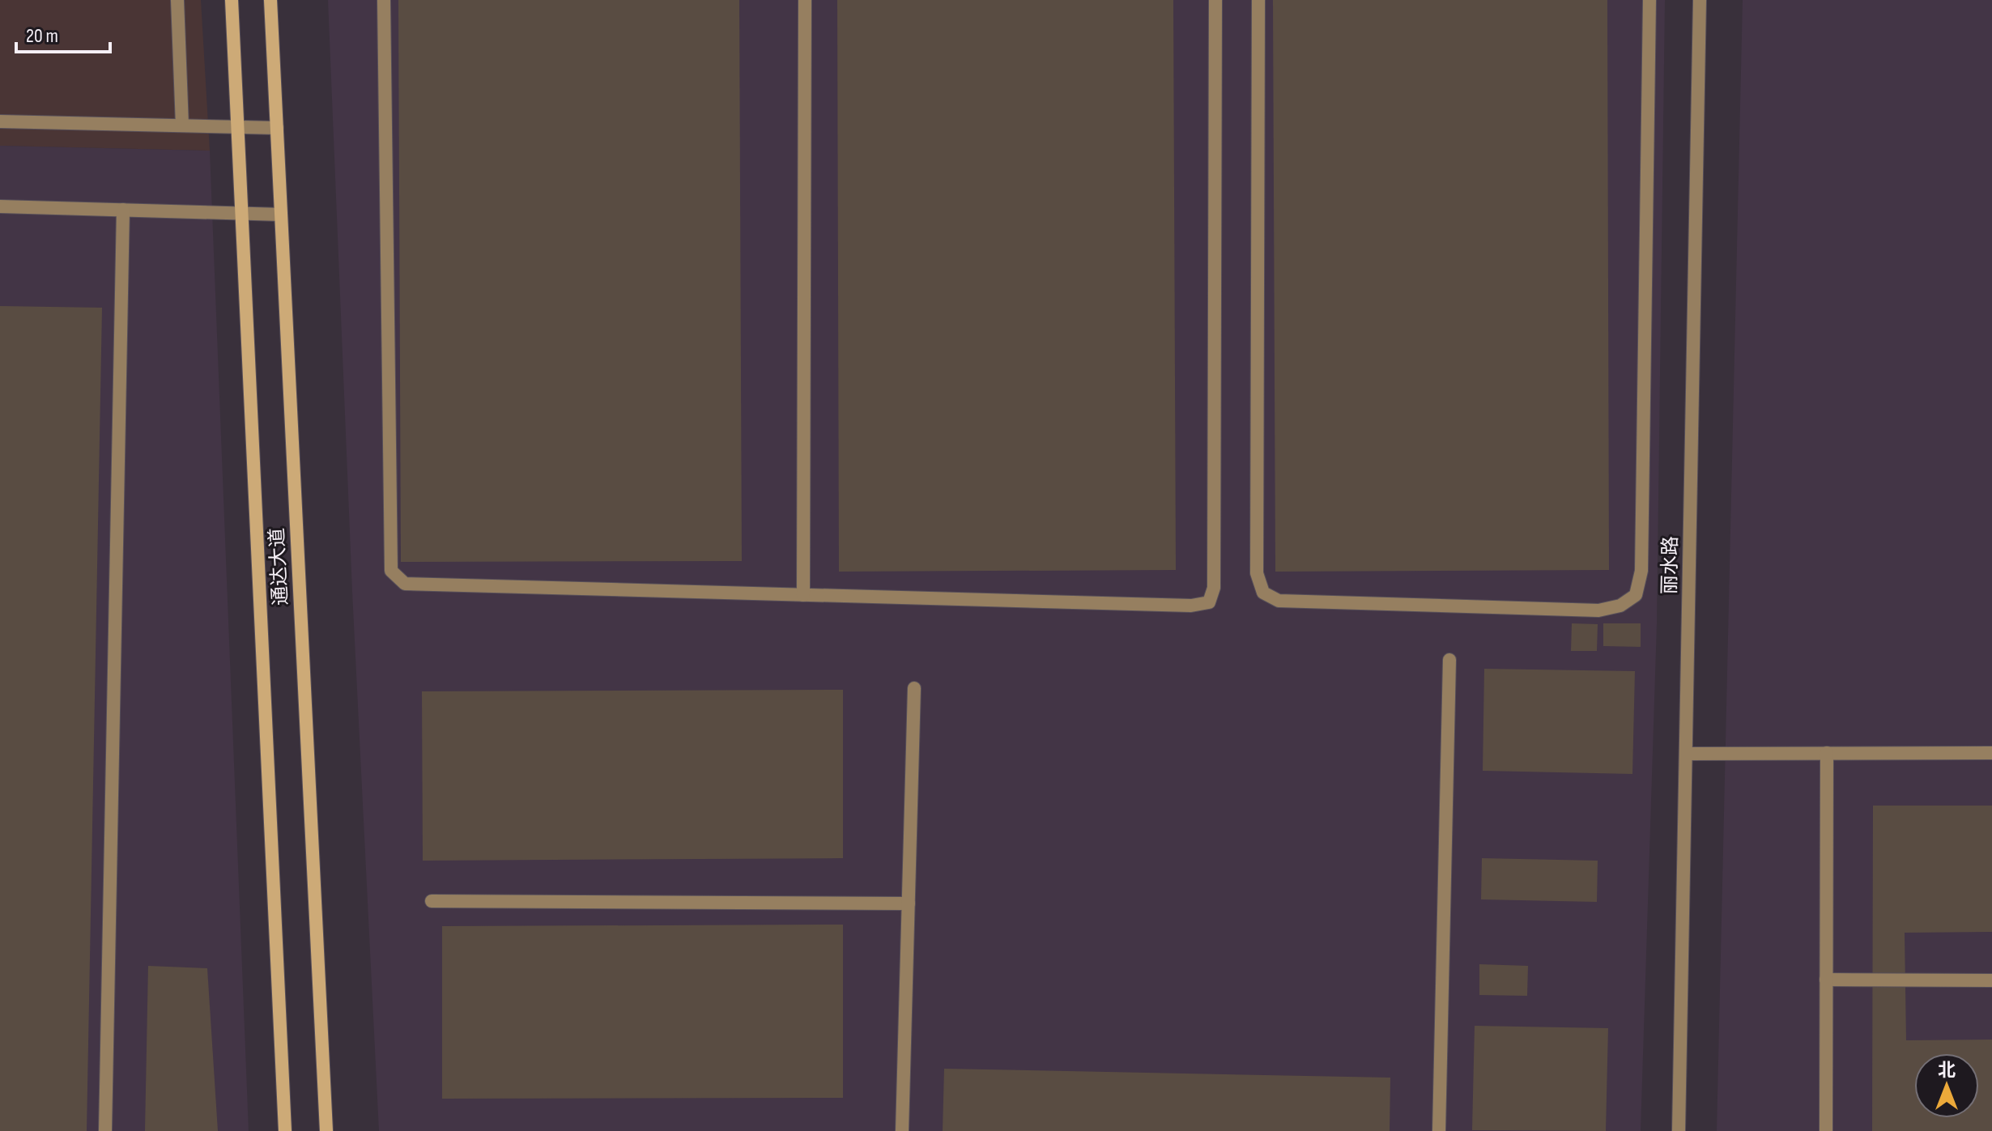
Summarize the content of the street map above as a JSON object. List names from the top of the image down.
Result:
{
  "streets": {
    "main road": ["通达大道"],
    "street": ["丽水路"]
  },
  "scale_bar": "20 m",
  "north": "top"
}
